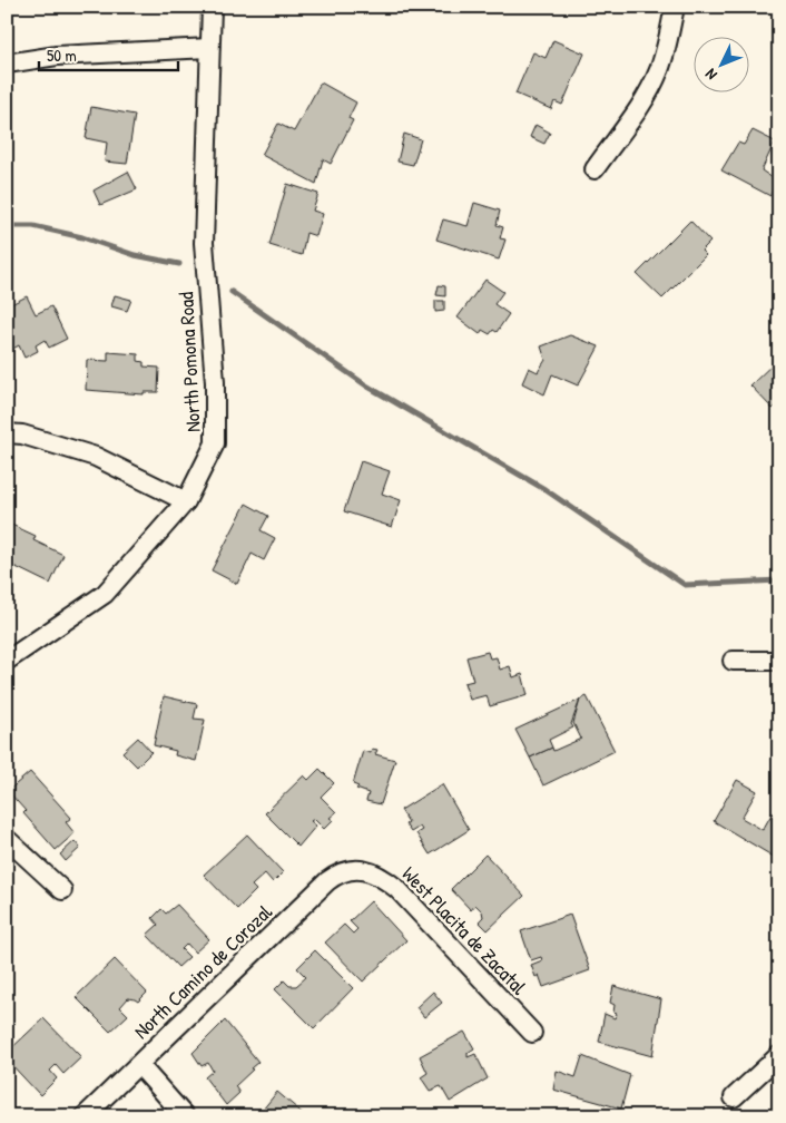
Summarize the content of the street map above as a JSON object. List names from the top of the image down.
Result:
{
  "streets": {
    "street": ["North Pomona Road", "West Placita de Zacatal", "North Camino de Corozal"]
  },
  "crossings": [
    ["West Placita de Zacatal", "North Camino de Corozal"]
  ],
  "scale_bar": "50 m",
  "north": "bottom left"
}
